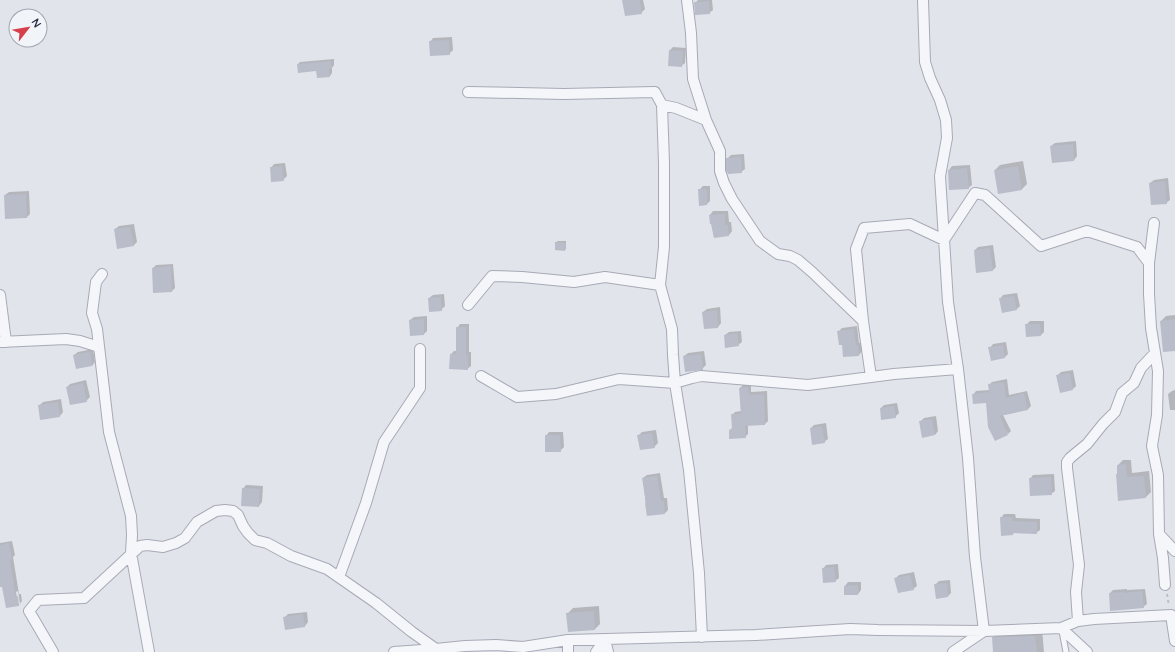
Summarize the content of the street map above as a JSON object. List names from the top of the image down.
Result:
{
  "north": "top right"
}
